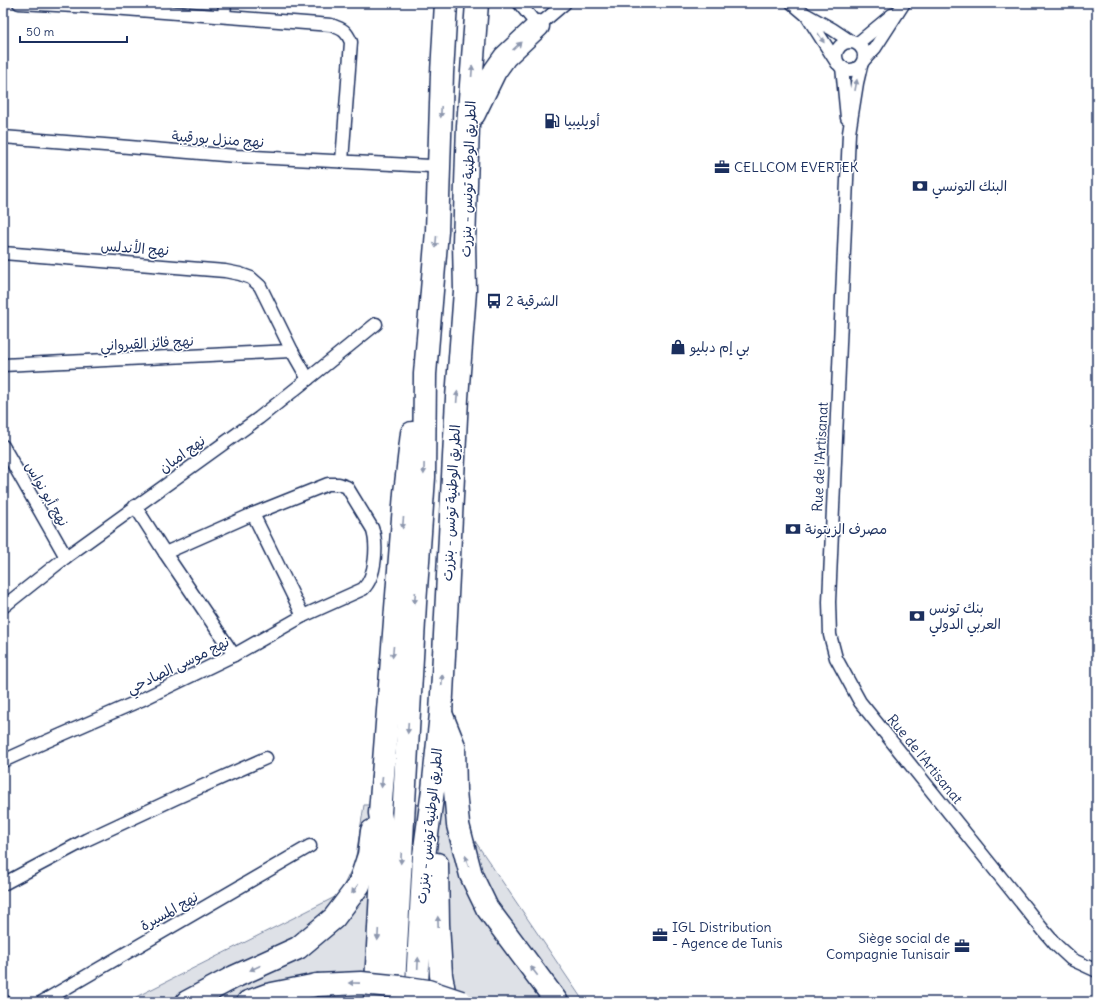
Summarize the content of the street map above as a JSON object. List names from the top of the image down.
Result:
{
  "streets": {
    "highway": ["الطريق الوطنية تونس - بنزرت"],
    "street": [
      "نهج منزل بورقيبة",
      "نهج الأندلس",
      "نهج فائز القيرواني",
      "نهج امبان",
      "Rue de l'Artisanat",
      "نهج أبو نواس",
      "نهج موسى الصادحي",
      "نهج المسيرة"
    ]
  },
  "crossings": [
    ["نهج منزل بورقيبة", "الطريق الوطنية تونس - بنزرت"],
    ["نهج الأندلس", "نهج فائز القيرواني"],
    ["نهج امبان", "نهج أبو نواس"]
  ],
  "places": {
    "fuel station": ["أويليبيا"],
    "office": ["CELLCOM EVERTEK", "IGL Distribution - Agence de Tunis", "Siège social de Compagnie Tunisair"],
    "bank": ["البنك التونسي", "مصرف الزيتونة", "بنك تونس العربي الدولي"],
    "bus stop": ["الشرقية 2"],
    "shop": ["بي إم دبليو"]
  },
  "scale_bar": "50 m"
}
